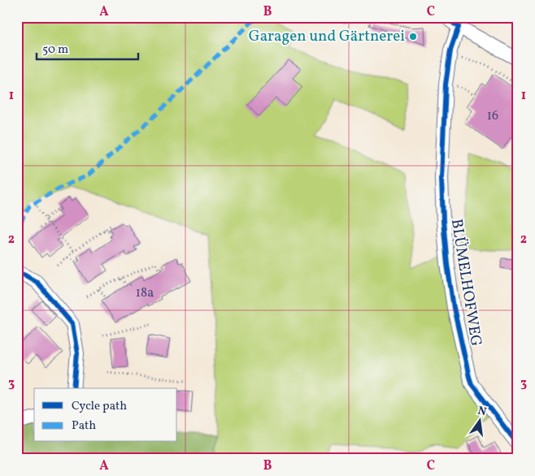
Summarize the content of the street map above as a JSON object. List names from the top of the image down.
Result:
{
  "streets": {
    "street": ["BLÜMELHOFWEG"]
  },
  "places": ["Garagen und Gärtnerei"],
  "house_numbers": ["16", "18a"],
  "legend": ["Cycle path", "Path"],
  "scale_bar": "50 m",
  "north": "top",
  "grid": {
    "columns": ["A", "B", "C"],
    "rows": ["1", "2", "3"]
  }
}
